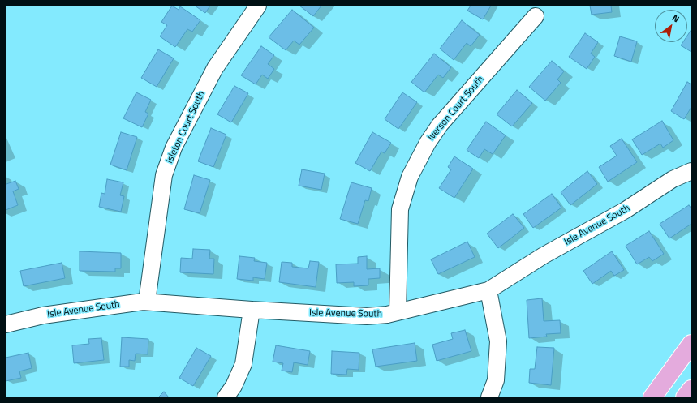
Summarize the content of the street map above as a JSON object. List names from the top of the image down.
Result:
{
  "streets": {
    "street": ["Iverson Court South", "Isleton Court South", "Isle Avenue South"]
  },
  "crossings": [
    ["Iverson Court South", "Isle Avenue South"],
    ["Isleton Court South", "Isle Avenue South"]
  ],
  "north": "top right"
}
